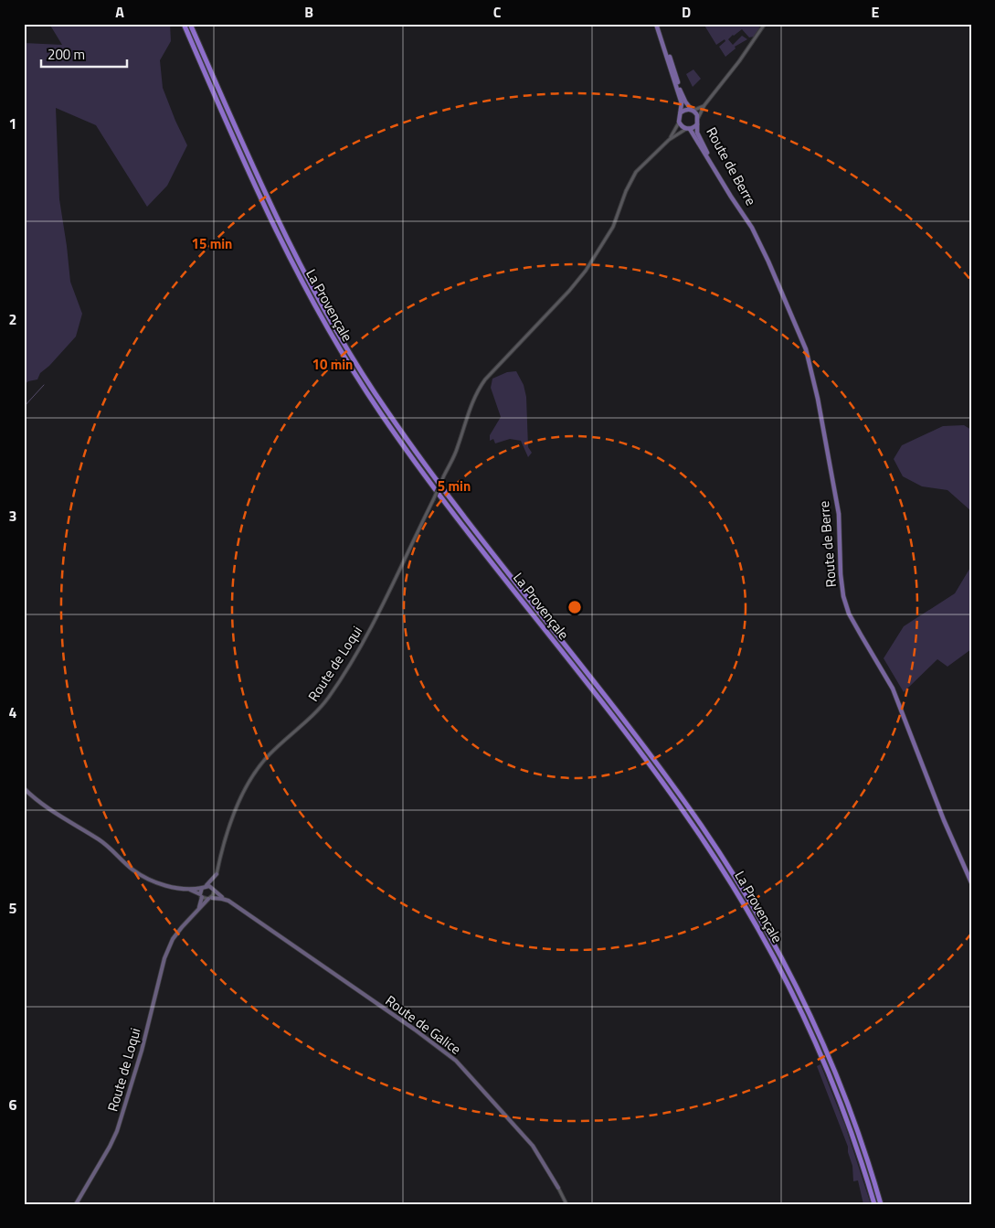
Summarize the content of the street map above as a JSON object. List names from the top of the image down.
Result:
{
  "streets": {
    "highway": ["La Provençale"],
    "main road": ["Route de Berre", "Route de Loqui", "Route de Galice"]
  },
  "scale_bar": "200 m",
  "grid": {
    "columns": [
      "A",
      "B",
      "C",
      "D",
      "E"
    ],
    "rows": [
      "1",
      "2",
      "3",
      "4",
      "5",
      "6"
    ]
  },
  "rings": ["15 min", "10 min", "5 min"]
}
